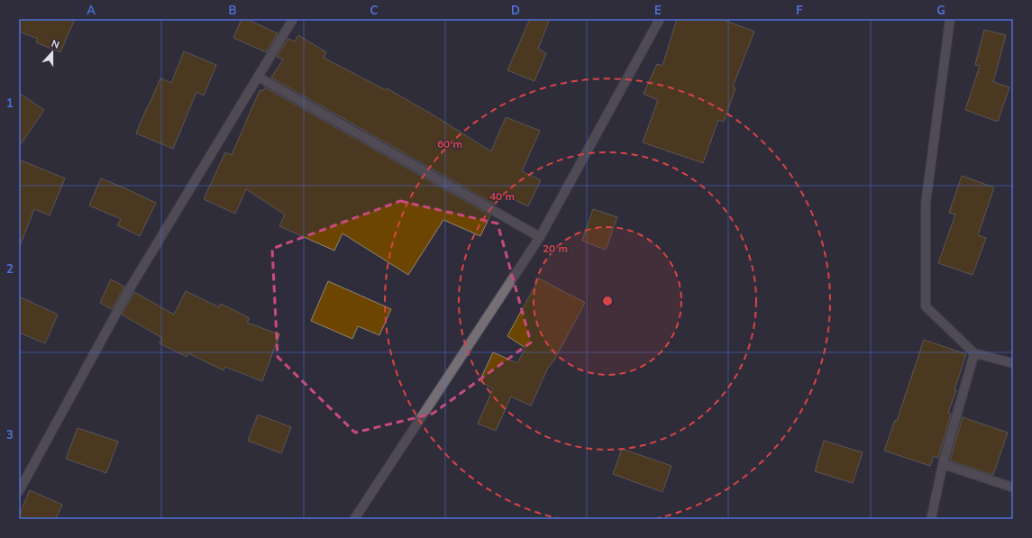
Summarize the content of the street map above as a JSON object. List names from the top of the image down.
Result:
{
  "north": "top",
  "grid": {
    "columns": [
      "A",
      "B",
      "C",
      "D",
      "E",
      "F",
      "G"
    ],
    "rows": ["1", "2", "3"]
  },
  "rings": ["60 m", "40 m", "20 m"]
}
